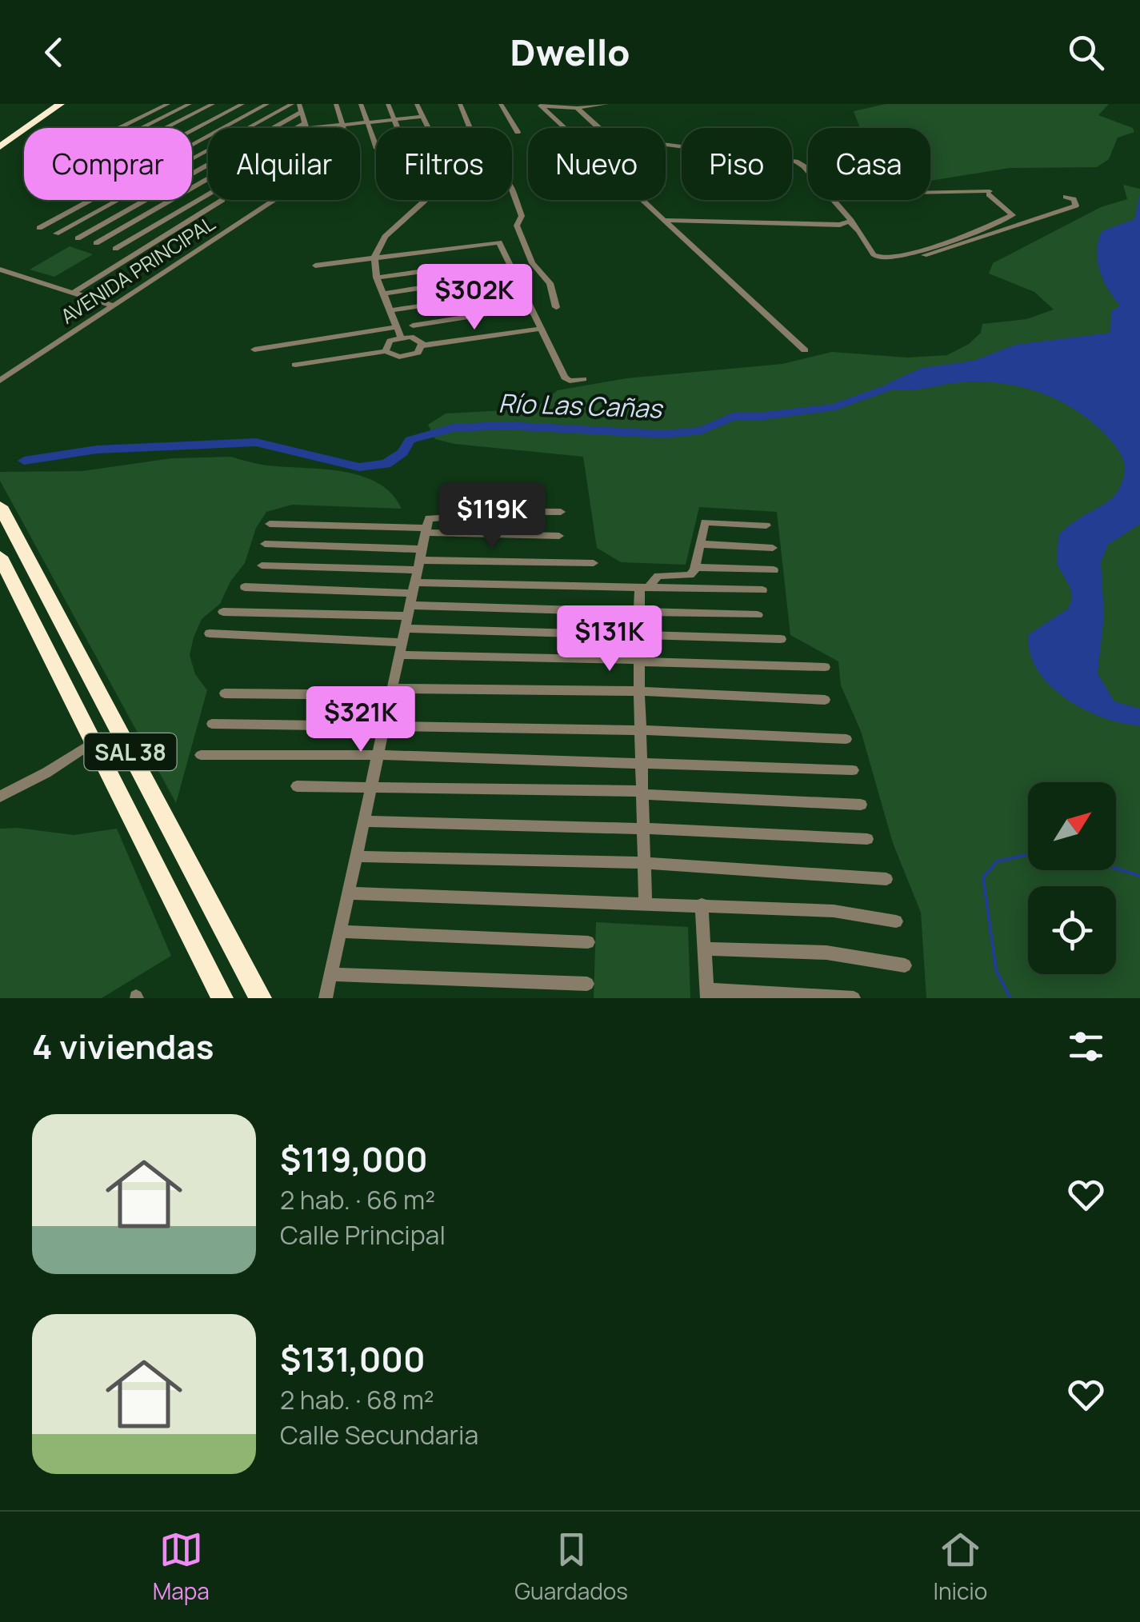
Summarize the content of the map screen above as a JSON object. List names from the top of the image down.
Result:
{
  "streets": {
    "highway": ["SAL 38"],
    "street": ["AVENIDA PRINCIPAL"]
  },
  "water": ["Río Las Cañas"],
  "north": "top right",
  "page": {
    "header": "Dwello",
    "chip": [
      "Comprar",
      "Alquilar",
      "Filtros",
      "Nuevo",
      "Piso",
      "Casa"
    ],
    "price": [
      "$302K",
      "$119K",
      "$131K",
      "$321K"
    ],
    "heading": "4 viviendas",
    "list": [
      {
        "name": "$119,000",
        "note": "2 hab. · 66 m² · Calle Principal"
      },
      {
        "name": "$131,000",
        "note": "2 hab. · 68 m² · Calle Secundaria"
      }
    ],
    "tabs": ["Mapa", "Guardados", "Inicio"]
  }
}
